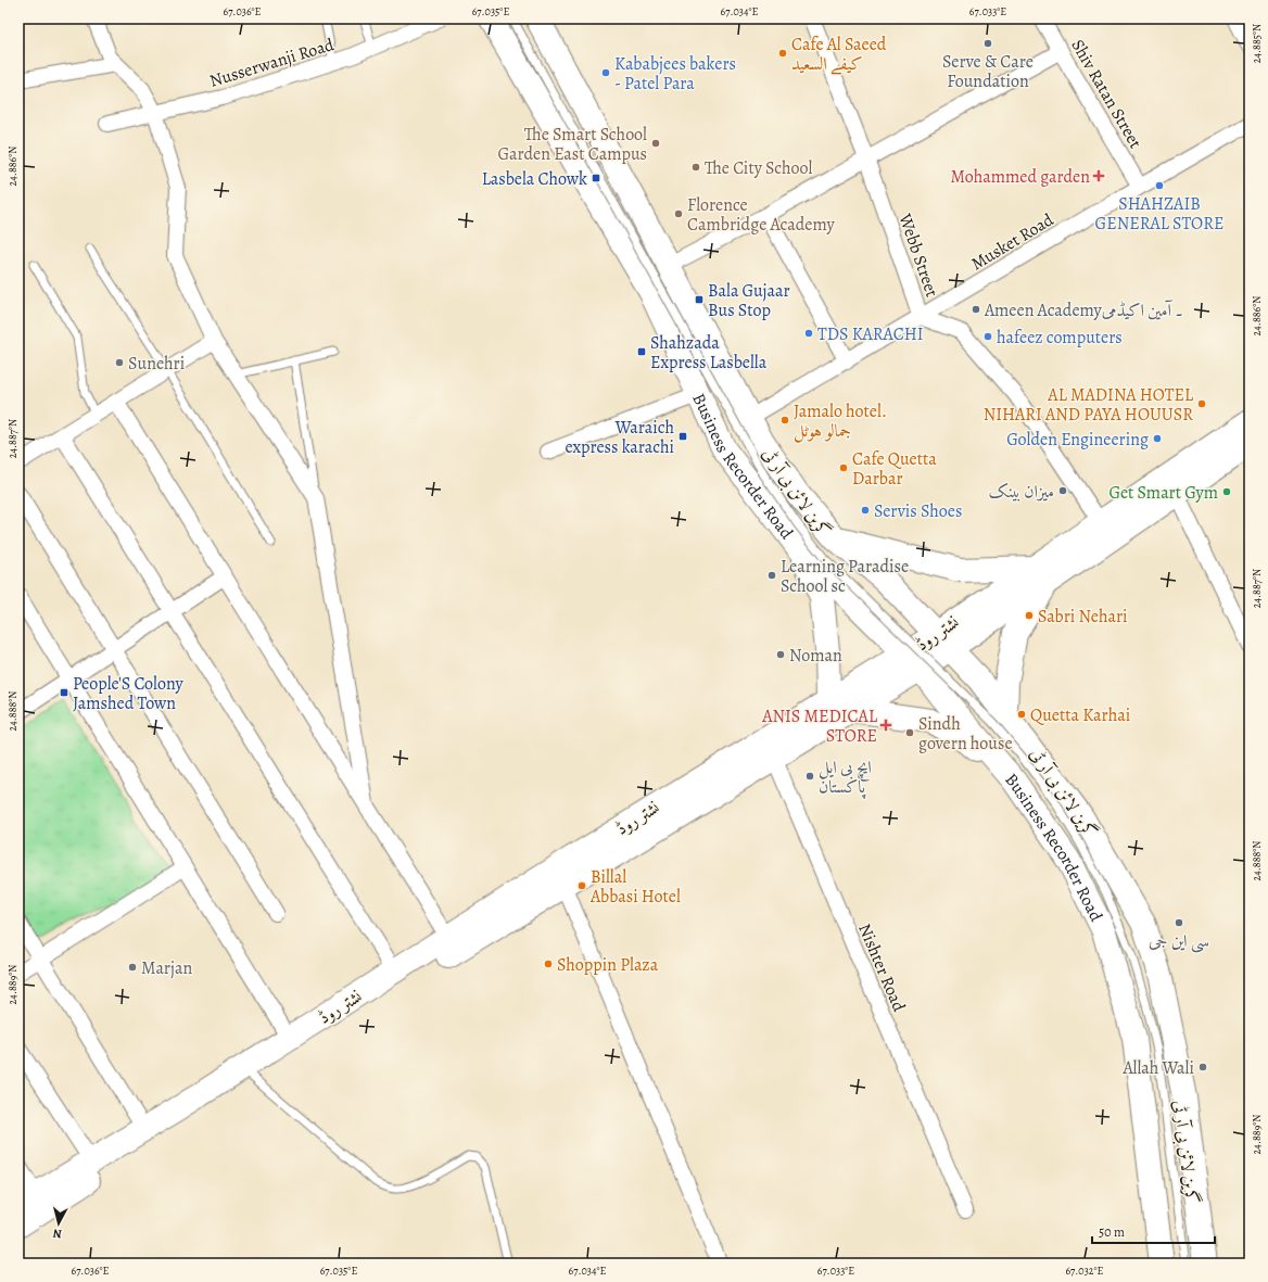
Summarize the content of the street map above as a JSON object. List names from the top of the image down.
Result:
{
  "streets": {
    "main road": ["Business Recorder Road", "نشتر روڈ"],
    "street": [
      "Nusserwanji Road",
      "Shiv Ratan Street",
      "Musket Road",
      "Webb Street",
      "Nishter Road"
    ],
    "lane": ["گرین لائن بی آر ٹی"]
  },
  "crossings": [
    ["Shiv Ratan Street", "Musket Road"],
    ["Musket Road", "Webb Street"],
    ["Musket Road", "Business Recorder Road"],
    ["Webb Street", "نشتر روڈ"],
    ["Business Recorder Road", "نشتر روڈ"],
    ["نشتر روڈ", "Nishter Road"]
  ],
  "places": {
    "other": [
      "Serve & Care Foundation",
      "Cafe Al Saeed کیفے السعید",
      "Kababjees bakers - Patel Para",
      "The Smart School Garden East Campus",
      "The City School",
      "SHAHZAIB GENERAL STORE",
      "Florence Cambridge Academy",
      "Ameen Academy۔ آمین اکیڈمی",
      "TDS KARACHI",
      "hafeez computers",
      "Sunehri",
      "AL MADINA HOTEL NIHARI AND PAYA HOUUSR",
      "Jamalo hotel. جمالو ہوٹل",
      "Golden Engineering",
      "Cafe Quetta Darbar",
      "میزان بینک",
      "Get Smart Gym",
      "Servis Shoes",
      "Learning Paradise School sc",
      "Sabri Nehari",
      "Noman",
      "Quetta Karhai",
      "Sindh govern house",
      "ایچ بی ایل پاکستان",
      "Billal Abbasi Hotel",
      "سی این جی",
      "Shoppin Plaza",
      "Marjan",
      "Allah Wali"
    ],
    "health": ["Mohammed garden", "ANIS MEDICAL STORE"],
    "transit": [
      "Lasbela Chowk",
      "Bala Gujaar Bus Stop",
      "Shahzada Express Lasbella",
      "Waraich express karachi",
      "People'S Colony Jamshed Town"
    ]
  },
  "scale_bar": "50 m",
  "north": "bottom",
  "coordinates": [
    "67.036°E",
    "67.035°E",
    "67.034°E",
    "67.033°E",
    "24.885°N",
    "24.886°N",
    "24.887°N",
    "24.888°N",
    "24.889°N",
    "67.032°E"
  ]
}
